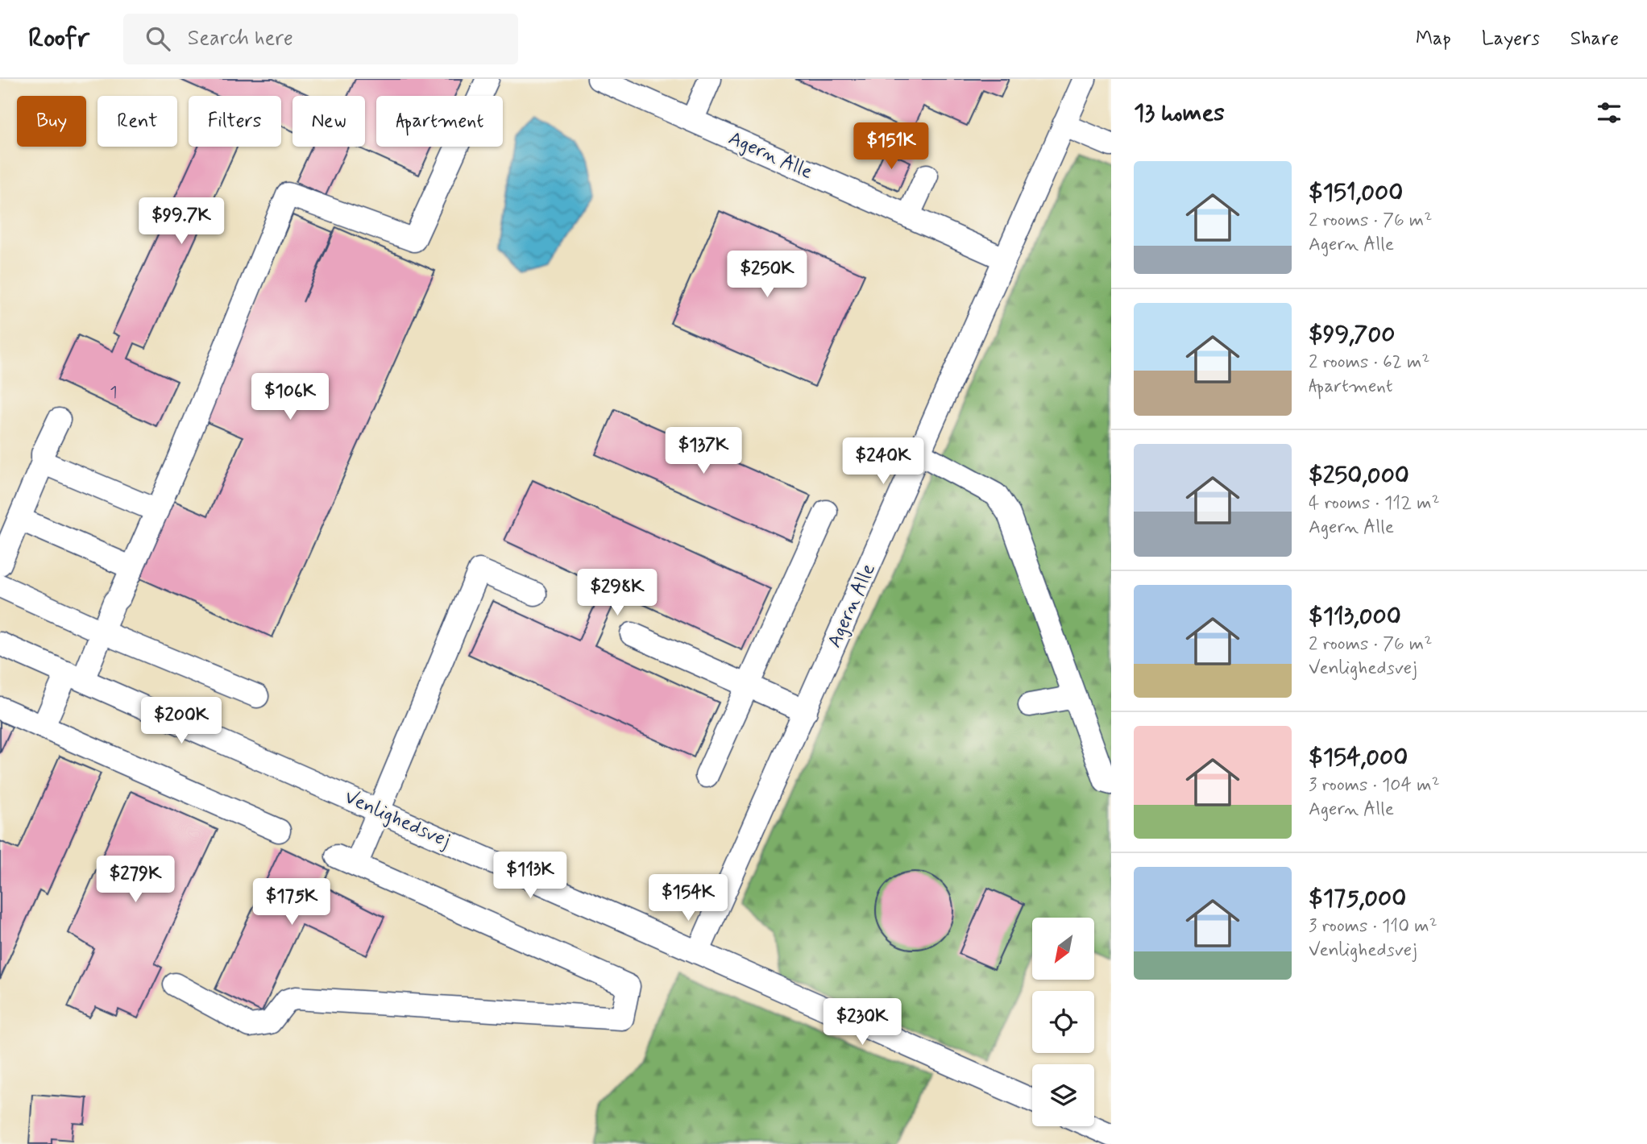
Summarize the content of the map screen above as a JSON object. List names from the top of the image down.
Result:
{
  "streets": {
    "street": ["Agern Alle", "Venlighedsvej"]
  },
  "crossings": [
    ["Agern Alle", "Venlighedsvej"]
  ],
  "house_numbers": ["1"],
  "north": "bottom left",
  "page": {
    "header": "Roofr",
    "search": "Search here",
    "nav": ["Map", "Layers", "Share"],
    "heading": "13 homes",
    "chip": [
      "Buy",
      "Rent",
      "Filters",
      "New",
      "Apartment"
    ],
    "price": [
      "$151K",
      "$99.7K",
      "$250K",
      "$106K",
      "$137K",
      "$240K",
      "$298K",
      "$200K",
      "$113K",
      "$279K",
      "$154K",
      "$175K",
      "$230K"
    ],
    "list": [
      {
        "name": "$151,000",
        "note": "2 rooms · 76 m² · Agern Alle"
      },
      {
        "name": "$99,700",
        "note": "2 rooms · 62 m² · Apartment"
      },
      {
        "name": "$250,000",
        "note": "4 rooms · 112 m² · Agern Alle"
      },
      {
        "name": "$113,000",
        "note": "2 rooms · 76 m² · Venlighedsvej"
      },
      {
        "name": "$154,000",
        "note": "3 rooms · 104 m² · Agern Alle"
      },
      {
        "name": "$175,000",
        "note": "3 rooms · 110 m² · Venlighedsvej"
      }
    ]
  }
}
